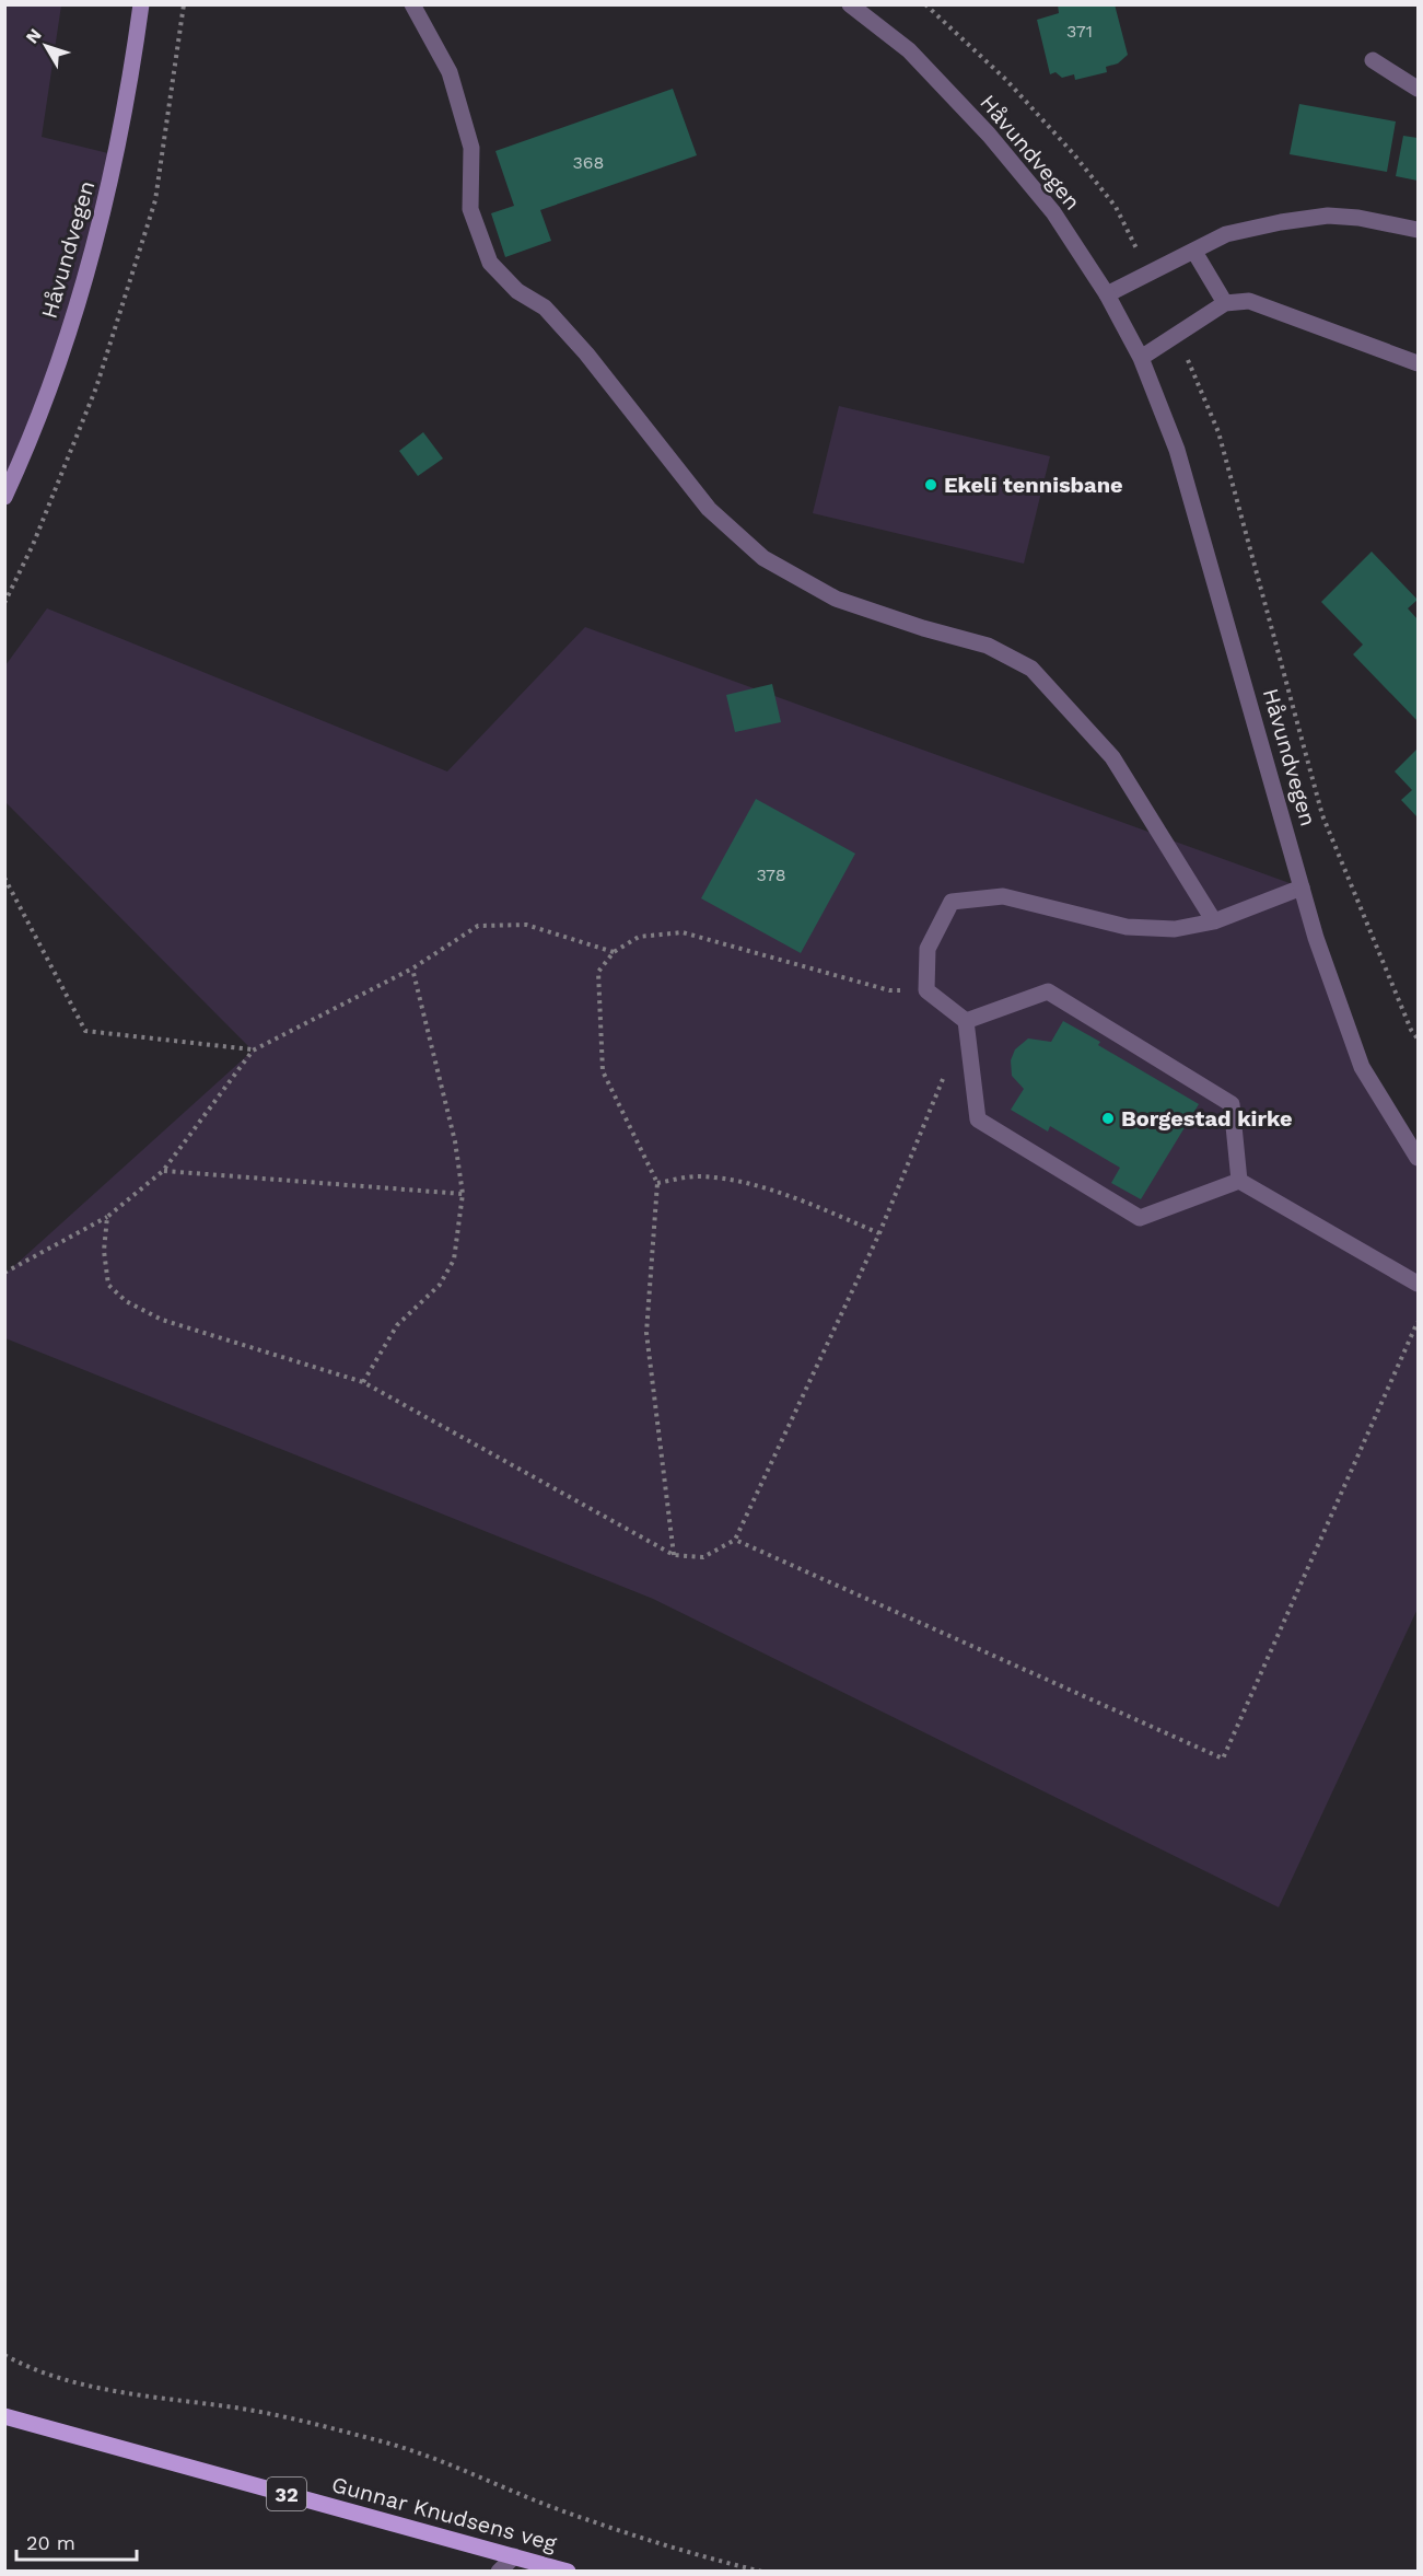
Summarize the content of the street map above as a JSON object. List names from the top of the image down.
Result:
{
  "streets": {
    "main road": ["Håvundvegen", "32", "Gunnar Knudsens veg"]
  },
  "places": ["Ekeli tennisbane", "Borgestad kirke"],
  "house_numbers": ["371", "368", "378"],
  "scale_bar": "20 m",
  "north": "top left"
}
